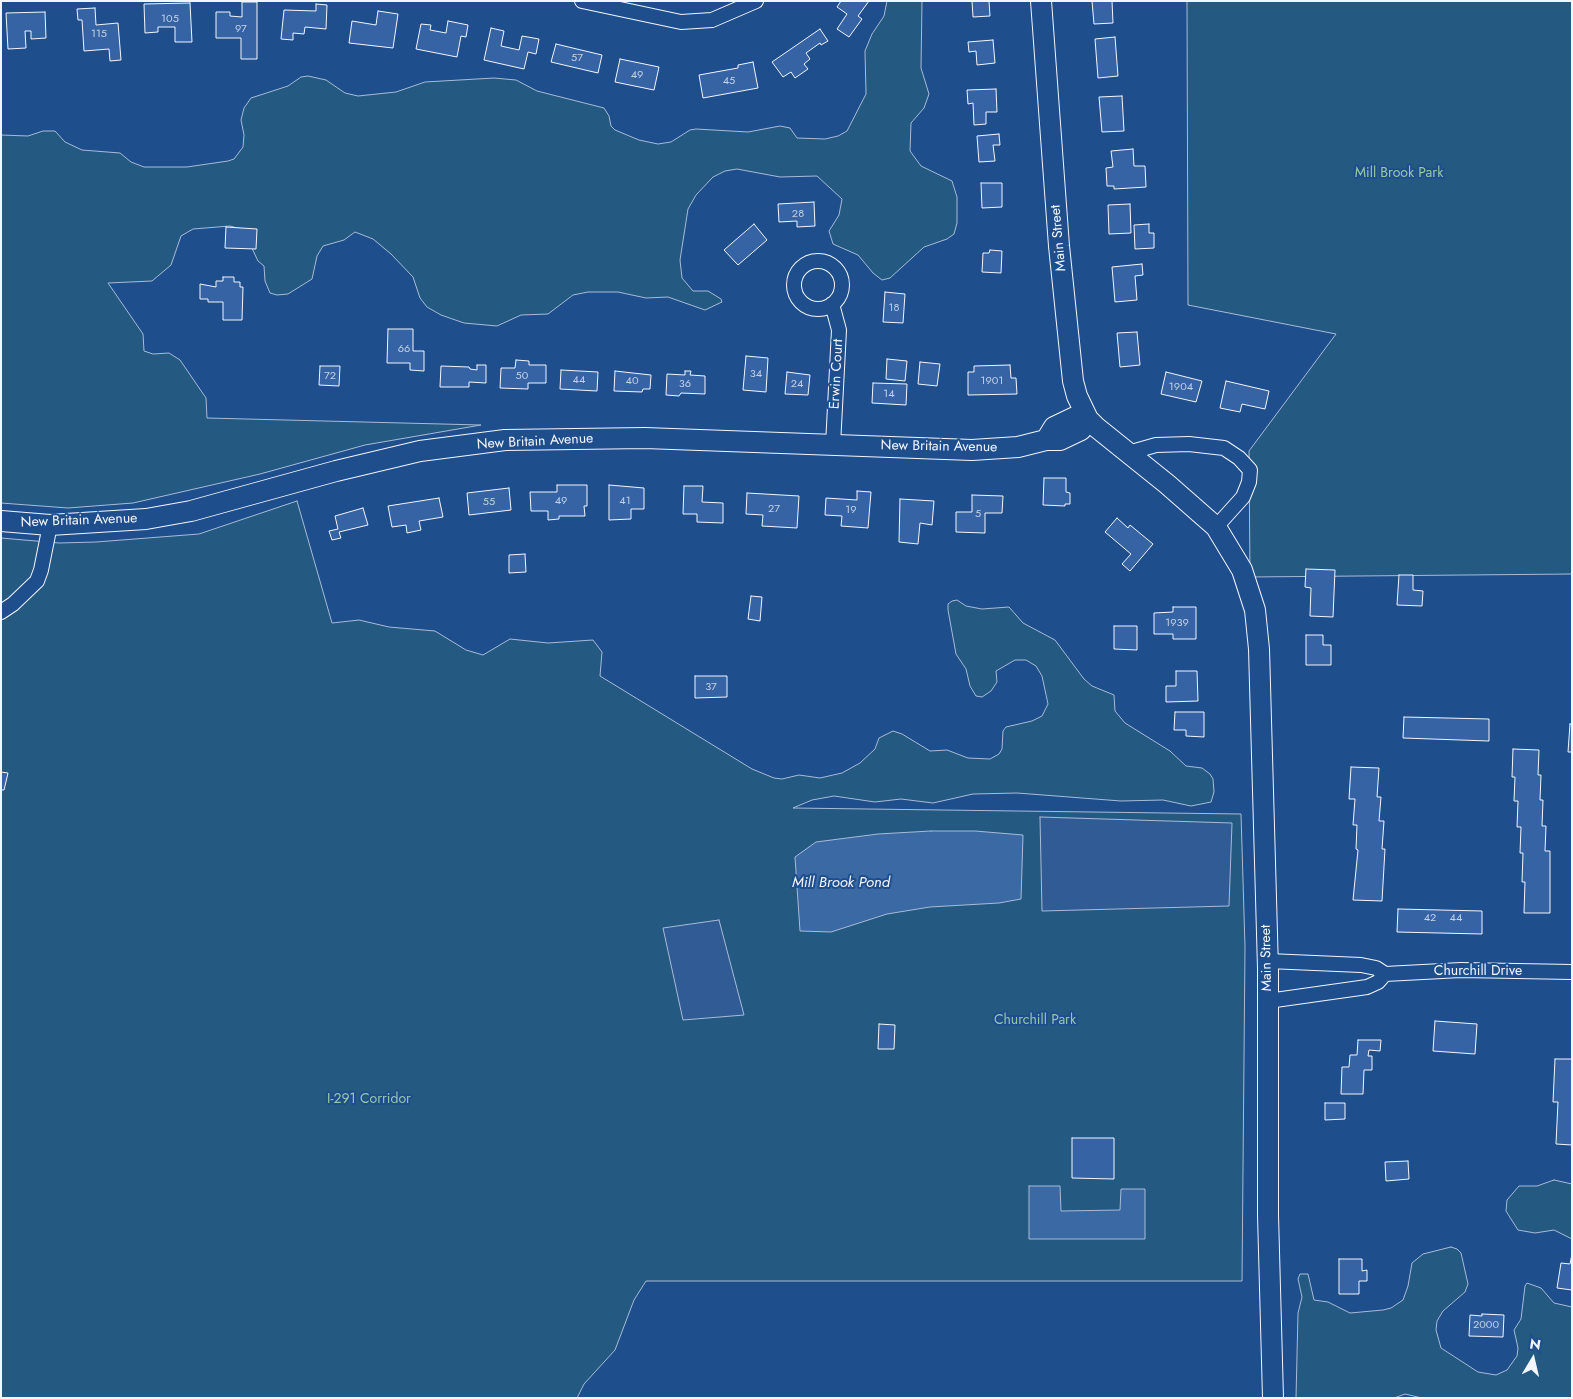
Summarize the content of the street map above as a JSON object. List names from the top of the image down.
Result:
{
  "streets": {
    "main road": ["Main Street", "New Britain Avenue"],
    "street": ["Erwin Court", "Churchill Drive"]
  },
  "crossings": [
    ["Main Street", "New Britain Avenue"],
    ["Main Street", "Churchill Drive"],
    ["Erwin Court", "New Britain Avenue"]
  ],
  "water": ["Mill Brook Pond"],
  "parks": ["Mill Brook Park", "Churchill Park", "I-291 Corridor"],
  "house_numbers": [
    "105",
    "97",
    "115",
    "57",
    "49",
    "45",
    "28",
    "18",
    "66",
    "34",
    "72",
    "50",
    "44",
    "40",
    "1901",
    "36",
    "24",
    "1904",
    "14",
    "49",
    "41",
    "55",
    "27",
    "19",
    "5",
    "1939",
    "37",
    "42",
    "44",
    "2000"
  ],
  "north": "top"
}
